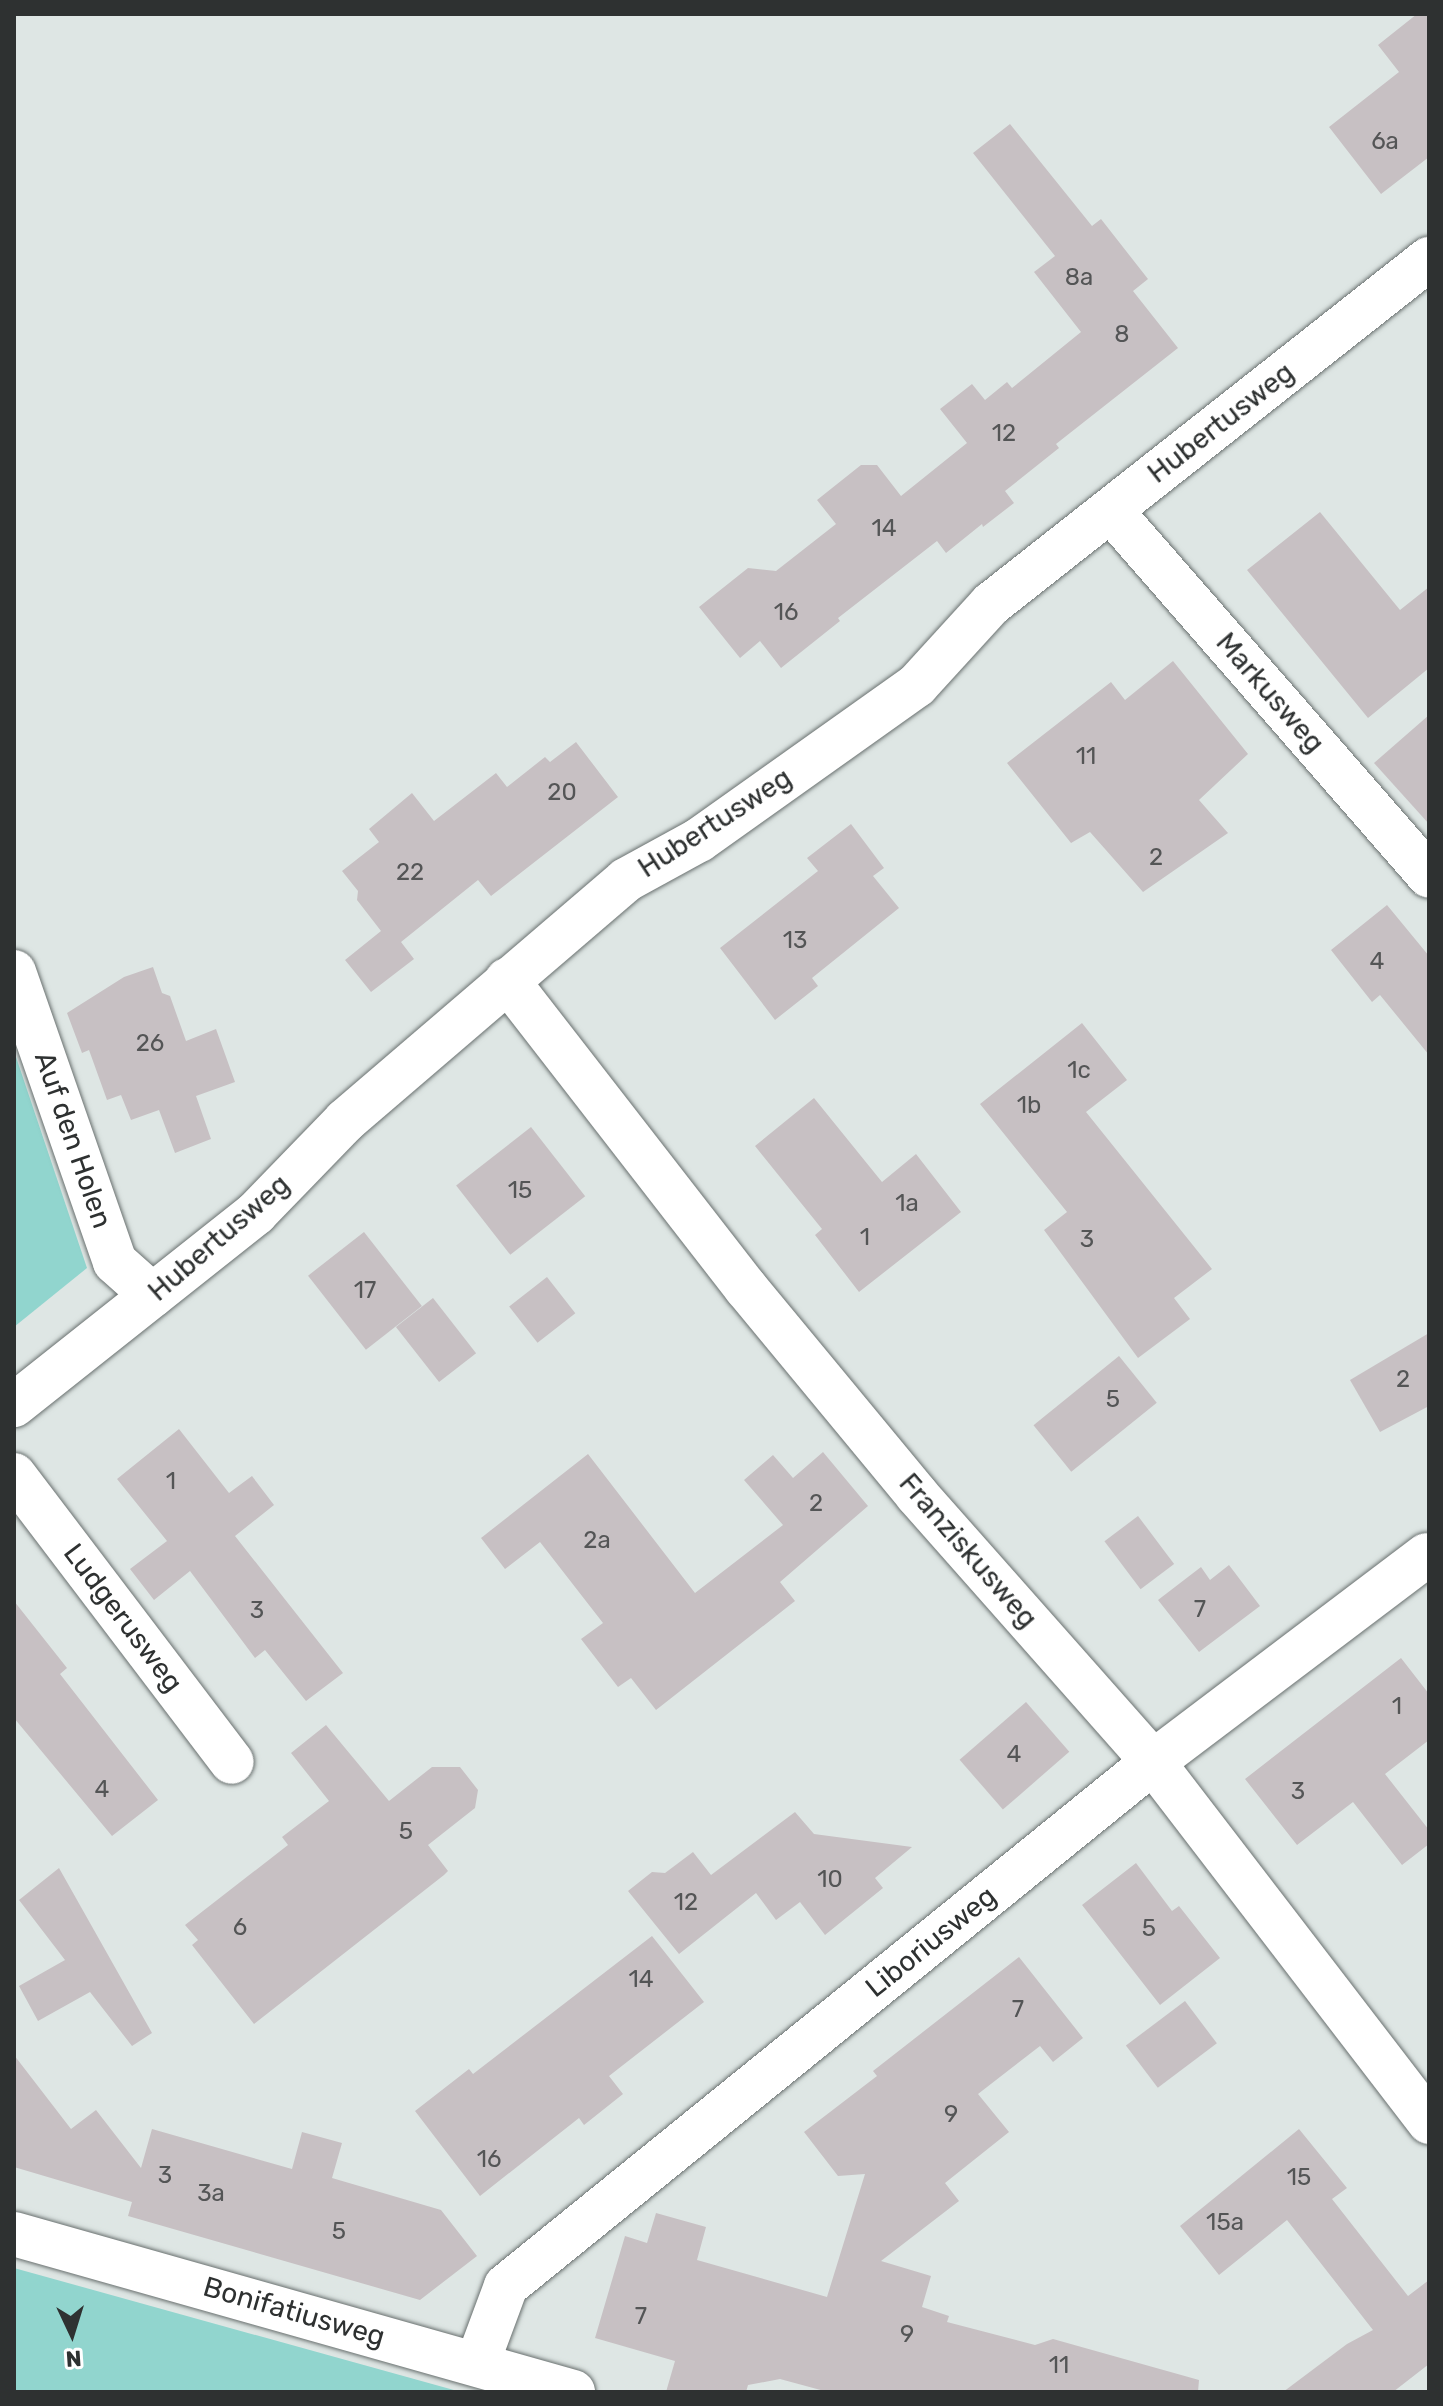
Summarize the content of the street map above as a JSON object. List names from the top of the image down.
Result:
{
  "streets": {
    "street": [
      "Hubertusweg",
      "Markusweg",
      "Auf den Holen",
      "Franziskusweg",
      "Ludgerusweg",
      "Liboriusweg",
      "Bonifatiusweg"
    ]
  },
  "crossings": [
    ["Hubertusweg", "Markusweg"],
    ["Hubertusweg", "Auf den Holen"],
    ["Hubertusweg", "Franziskusweg"],
    ["Franziskusweg", "Liboriusweg"],
    ["Liboriusweg", "Bonifatiusweg"]
  ],
  "house_numbers": [
    "6a",
    "8a",
    "8",
    "12",
    "14",
    "16",
    "11",
    "20",
    "2",
    "22",
    "13",
    "4",
    "26",
    "1c",
    "1b",
    "15",
    "1a",
    "1",
    "3",
    "17",
    "2",
    "5",
    "1",
    "2",
    "2a",
    "7",
    "3",
    "1",
    "4",
    "4",
    "3",
    "5",
    "10",
    "12",
    "6",
    "5",
    "14",
    "7",
    "9",
    "16",
    "3",
    "15",
    "3a",
    "15a",
    "5",
    "7",
    "9",
    "11"
  ],
  "north": "bottom"
}
